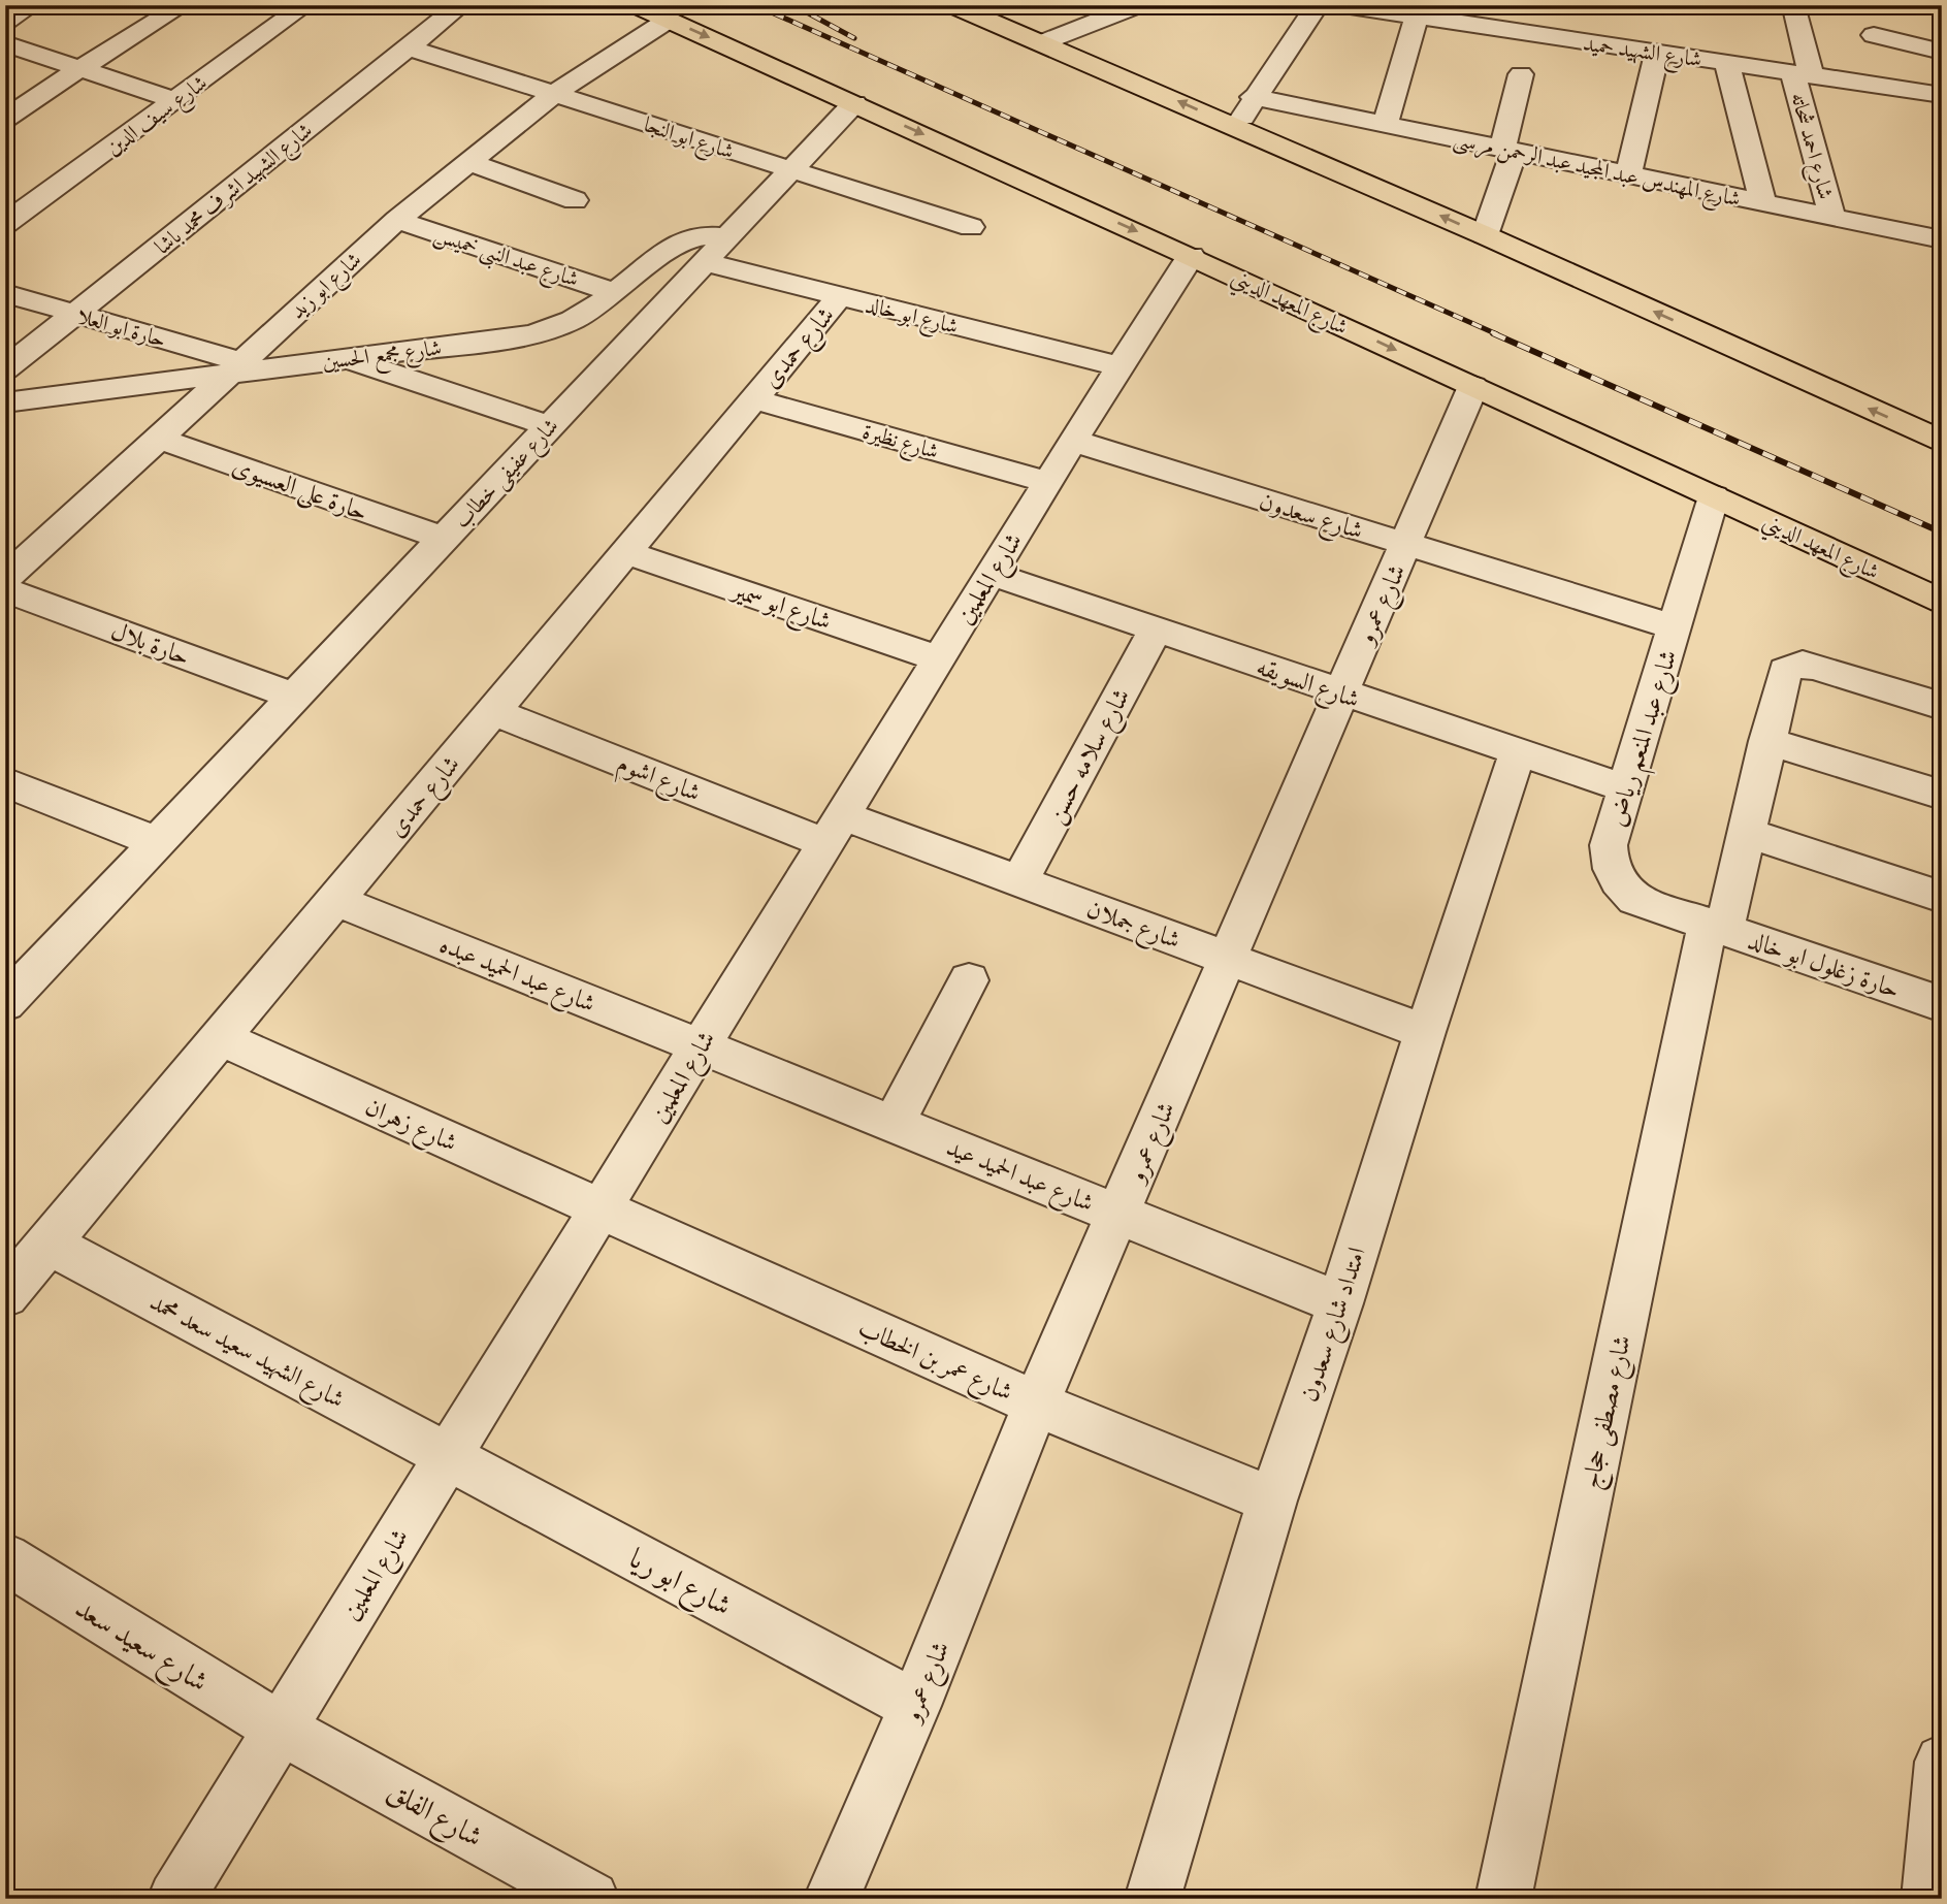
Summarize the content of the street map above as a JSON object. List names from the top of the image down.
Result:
{
  "streets": {
    "main road": ["شارع المعهد الديني"],
    "street": [
      "شارع الشهيد حميد",
      "شارع سيف الدين",
      "شارع ابو النجا",
      "شارع احمد شحاته",
      "شارع المهندس عبد المجيد عبد الرحمن مرسى",
      "شارع الشهيد اشرف محمد باشا",
      "شارع عبد النبى خميس",
      "شارع ابو زيد",
      "شارع ابو خالد",
      "حارة ابو العلا",
      "شارع حمدى",
      "شارع مجمع الحسين",
      "شارع نظيرة",
      "شارع عفيفى خطاب",
      "حارة على العسيوى",
      "شارع سعدون",
      "شارع المعلمين",
      "شارع عمرو",
      "شارع ابو سمير",
      "حارة بلال",
      "شارع السويقه",
      "شارع عبد المنعم رياض",
      "شارع سلامه حسن",
      "شارع اشوم",
      "شارع جملان",
      "حارة زغلول ابو خالد",
      "شارع عبد الحميد عبده",
      "شارع زهران",
      "شارع عبد الحميد عيد",
      "امتداد شارع سعدون",
      "شارع الشهيد سعيد سعد محمد",
      "شارع عمر بن الخطاب",
      "شارع مصطفى حجاج",
      "شارع ابو ريا",
      "شارع سعيد سعد",
      "شارع الفلق"
    ]
  },
  "crossings": [
    ["شارع الشهيد حميد", "شارع احمد شحاته"],
    ["شارع ابو النجا", "شارع الشهيد اشرف محمد باشا"],
    ["شارع ابو النجا", "شارع ابو زيد"],
    ["شارع ابو النجا", "شارع عفيفى خطاب"],
    ["شارع احمد شحاته", "شارع المهندس عبد المجيد عبد الرحمن مرسى"],
    ["شارع الشهيد اشرف محمد باشا", "حارة ابو العلا"],
    ["شارع عبد النبى خميس", "شارع ابو زيد"],
    ["شارع عبد النبى خميس", "شارع مجمع الحسين"],
    ["شارع ابو زيد", "شارع المعهد الديني"],
    ["شارع ابو زيد", "حارة ابو العلا"],
    ["شارع ابو زيد", "شارع مجمع الحسين"],
    ["شارع ابو زيد", "حارة على العسيوى"],
    ["شارع المعهد الديني", "شارع عفيفى خطاب"],
    ["شارع المعهد الديني", "شارع المعلمين"],
    ["شارع المعهد الديني", "شارع عمرو"],
    ["شارع المعهد الديني", "شارع عبد المنعم رياض"],
    ["شارع ابو خالد", "شارع حمدى"],
    ["شارع ابو خالد", "شارع عفيفى خطاب"],
    ["شارع ابو خالد", "شارع المعلمين"],
    ["حارة ابو العلا", "شارع مجمع الحسين"],
    ["شارع حمدى", "شارع نظيرة"],
    ["شارع حمدى", "شارع ابو سمير"],
    ["شارع حمدى", "شارع اشوم"],
    ["شارع حمدى", "شارع عبد الحميد عبده"],
    ["شارع حمدى", "شارع زهران"],
    ["شارع حمدى", "شارع الشهيد سعيد سعد محمد"],
    ["شارع مجمع الحسين", "شارع عفيفى خطاب"],
    ["شارع نظيرة", "شارع المعلمين"],
    ["شارع عفيفى خطاب", "حارة على العسيوى"],
    ["شارع عفيفى خطاب", "حارة بلال"],
    ["شارع سعدون", "شارع المعلمين"],
    ["شارع سعدون", "شارع عمرو"],
    ["شارع سعدون", "شارع عبد المنعم رياض"],
    ["شارع المعلمين", "شارع ابو سمير"],
    ["شارع المعلمين", "شارع السويقه"],
    ["شارع المعلمين", "شارع اشوم"],
    ["شارع المعلمين", "شارع جملان"],
    ["شارع المعلمين", "شارع عبد الحميد عبده"],
    ["شارع المعلمين", "شارع زهران"],
    ["شارع المعلمين", "شارع عبد الحميد عيد"],
    ["شارع المعلمين", "شارع الشهيد سعيد سعد محمد"],
    ["شارع المعلمين", "شارع عمر بن الخطاب"],
    ["شارع المعلمين", "شارع ابو ريا"],
    ["شارع المعلمين", "شارع سعيد سعد"],
    ["شارع المعلمين", "شارع الفلق"],
    ["شارع عمرو", "شارع السويقه"],
    ["شارع عمرو", "شارع جملان"],
    ["شارع عمرو", "شارع عبد الحميد عيد"],
    ["شارع عمرو", "شارع عمر بن الخطاب"],
    ["شارع عمرو", "شارع ابو ريا"],
    ["شارع السويقه", "شارع عبد المنعم رياض"],
    ["شارع السويقه", "شارع سلامه حسن"],
    ["شارع السويقه", "امتداد شارع سعدون"],
    ["شارع عبد المنعم رياض", "حارة زغلول ابو خالد"],
    ["شارع عبد المنعم رياض", "شارع مصطفى حجاج"],
    ["شارع سلامه حسن", "شارع جملان"],
    ["شارع اشوم", "شارع جملان"],
    ["شارع جملان", "امتداد شارع سعدون"],
    ["حارة زغلول ابو خالد", "شارع مصطفى حجاج"],
    ["شارع عبد الحميد عبده", "شارع عبد الحميد عيد"],
    ["شارع زهران", "شارع عمر بن الخطاب"],
    ["شارع عبد الحميد عيد", "امتداد شارع سعدون"],
    ["امتداد شارع سعدون", "شارع عمر بن الخطاب"],
    ["شارع الشهيد سعيد سعد محمد", "شارع ابو ريا"],
    ["شارع سعيد سعد", "شارع الفلق"]
  ]
}
